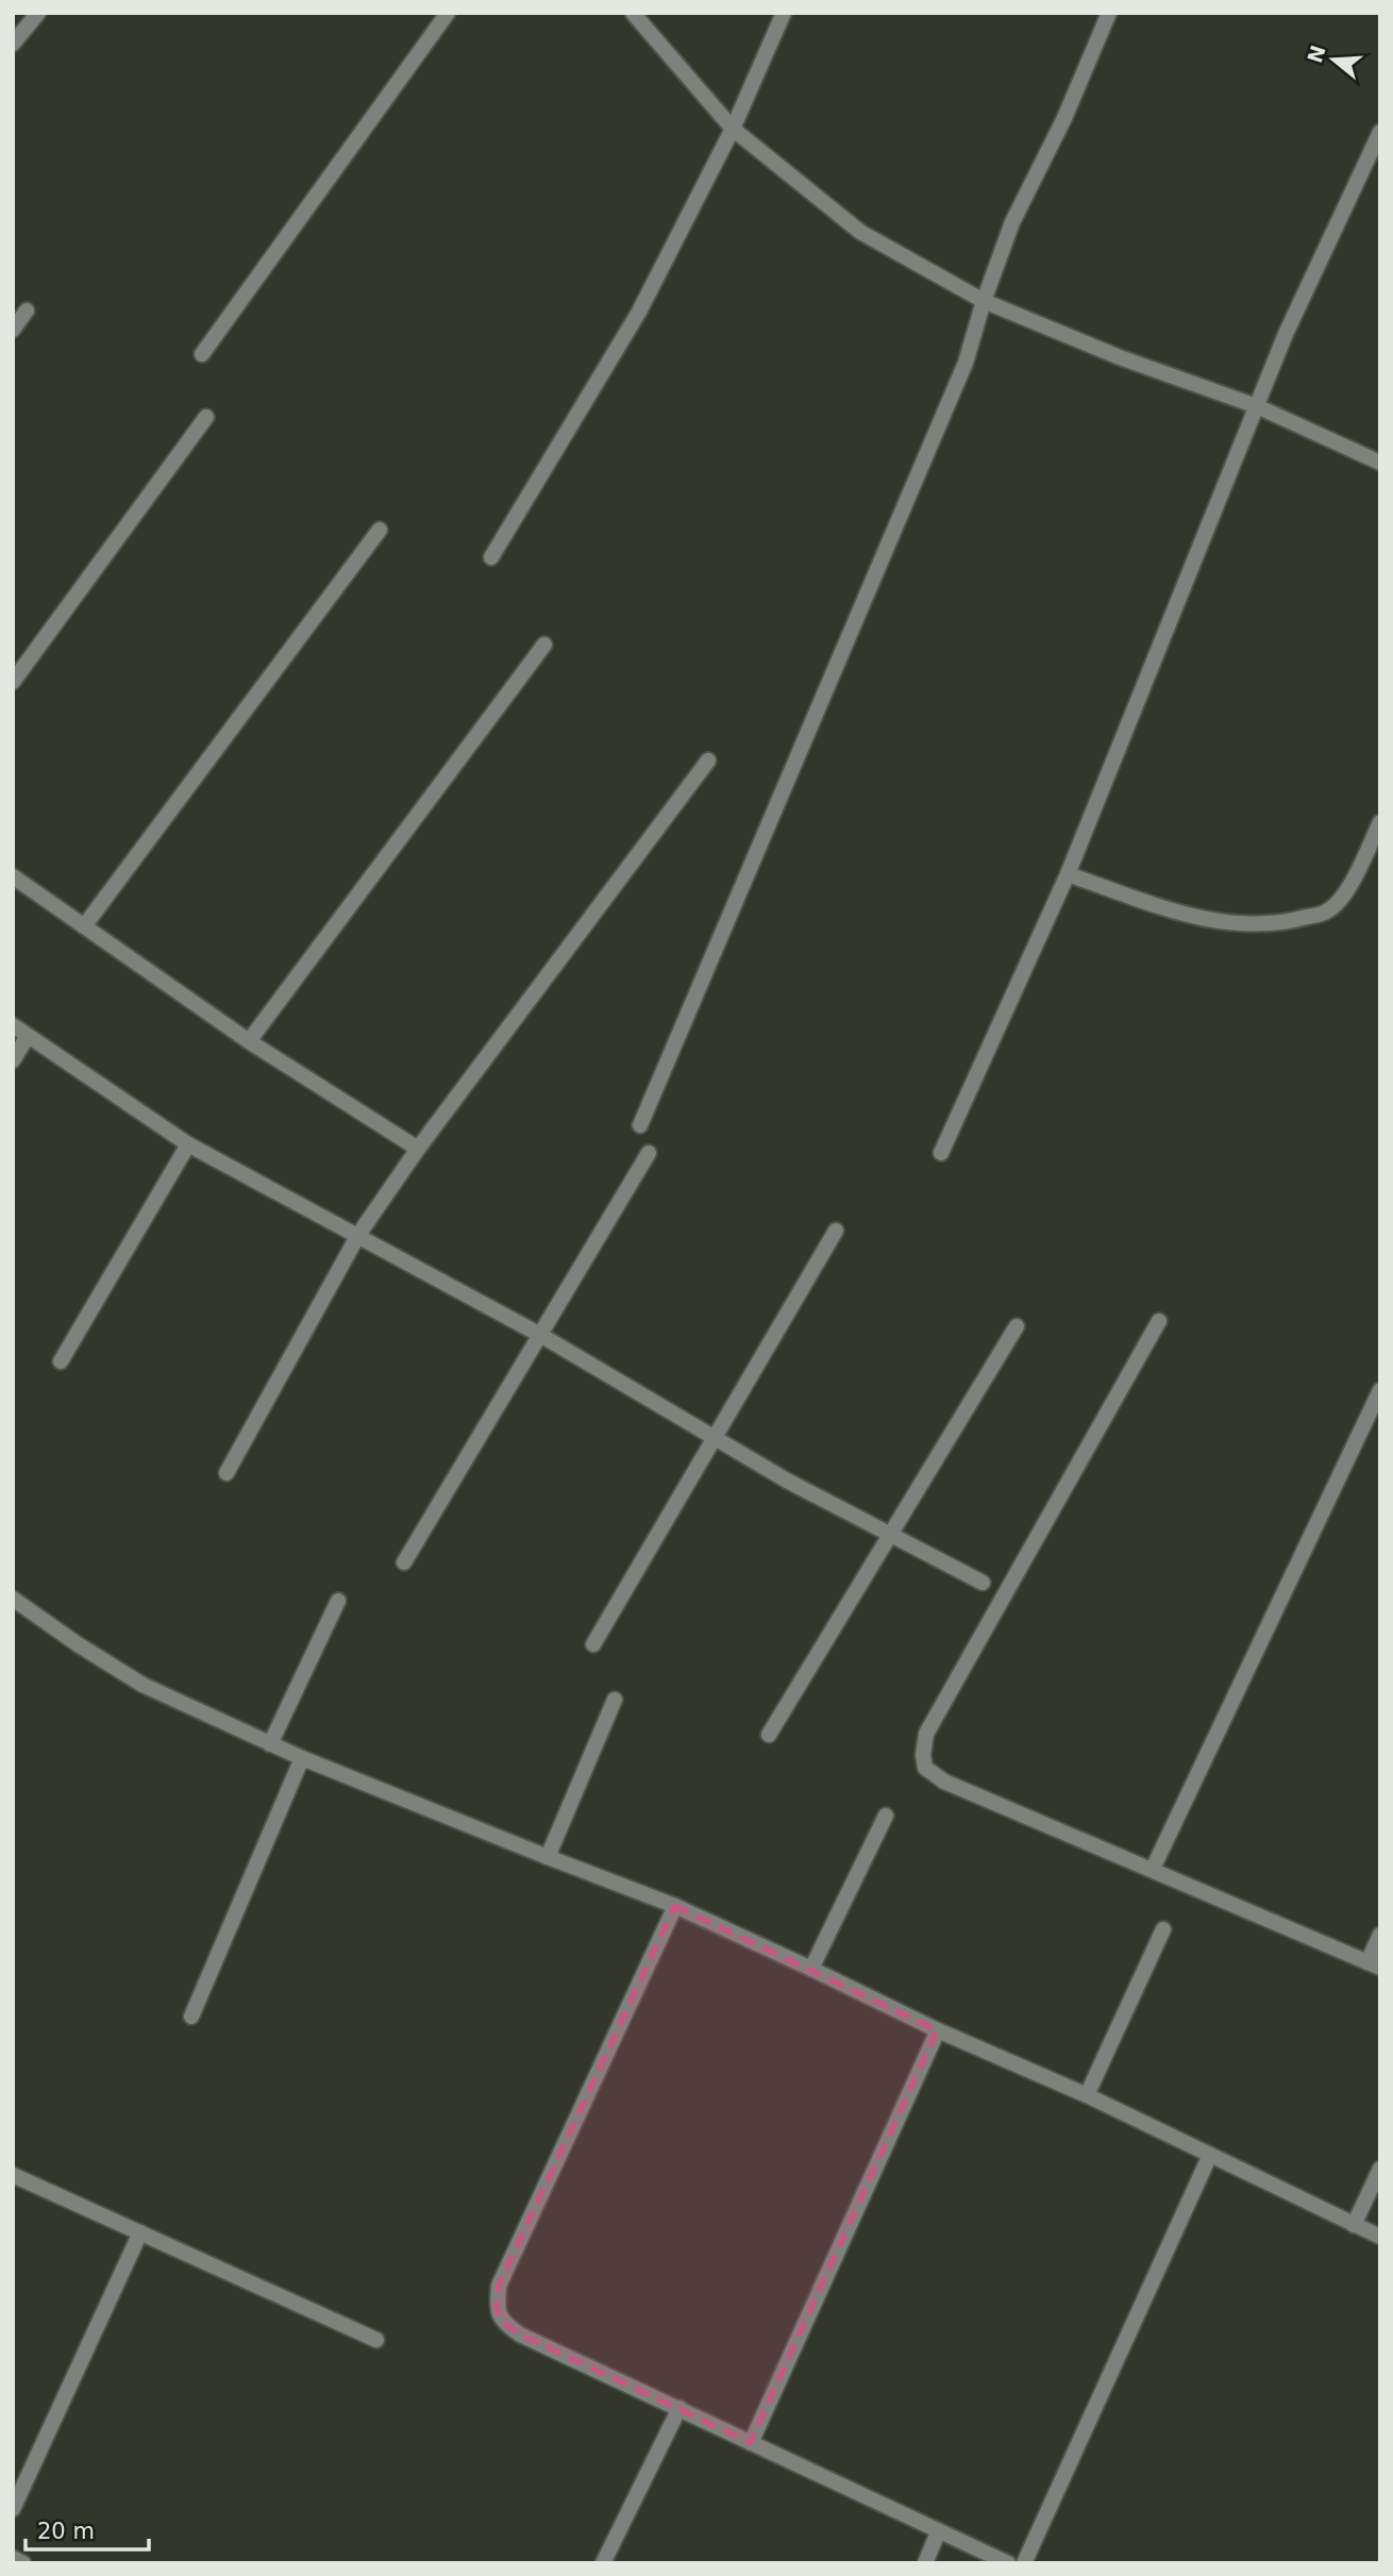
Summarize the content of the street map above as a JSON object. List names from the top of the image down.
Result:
{
  "scale_bar": "20 m",
  "north": "left"
}
